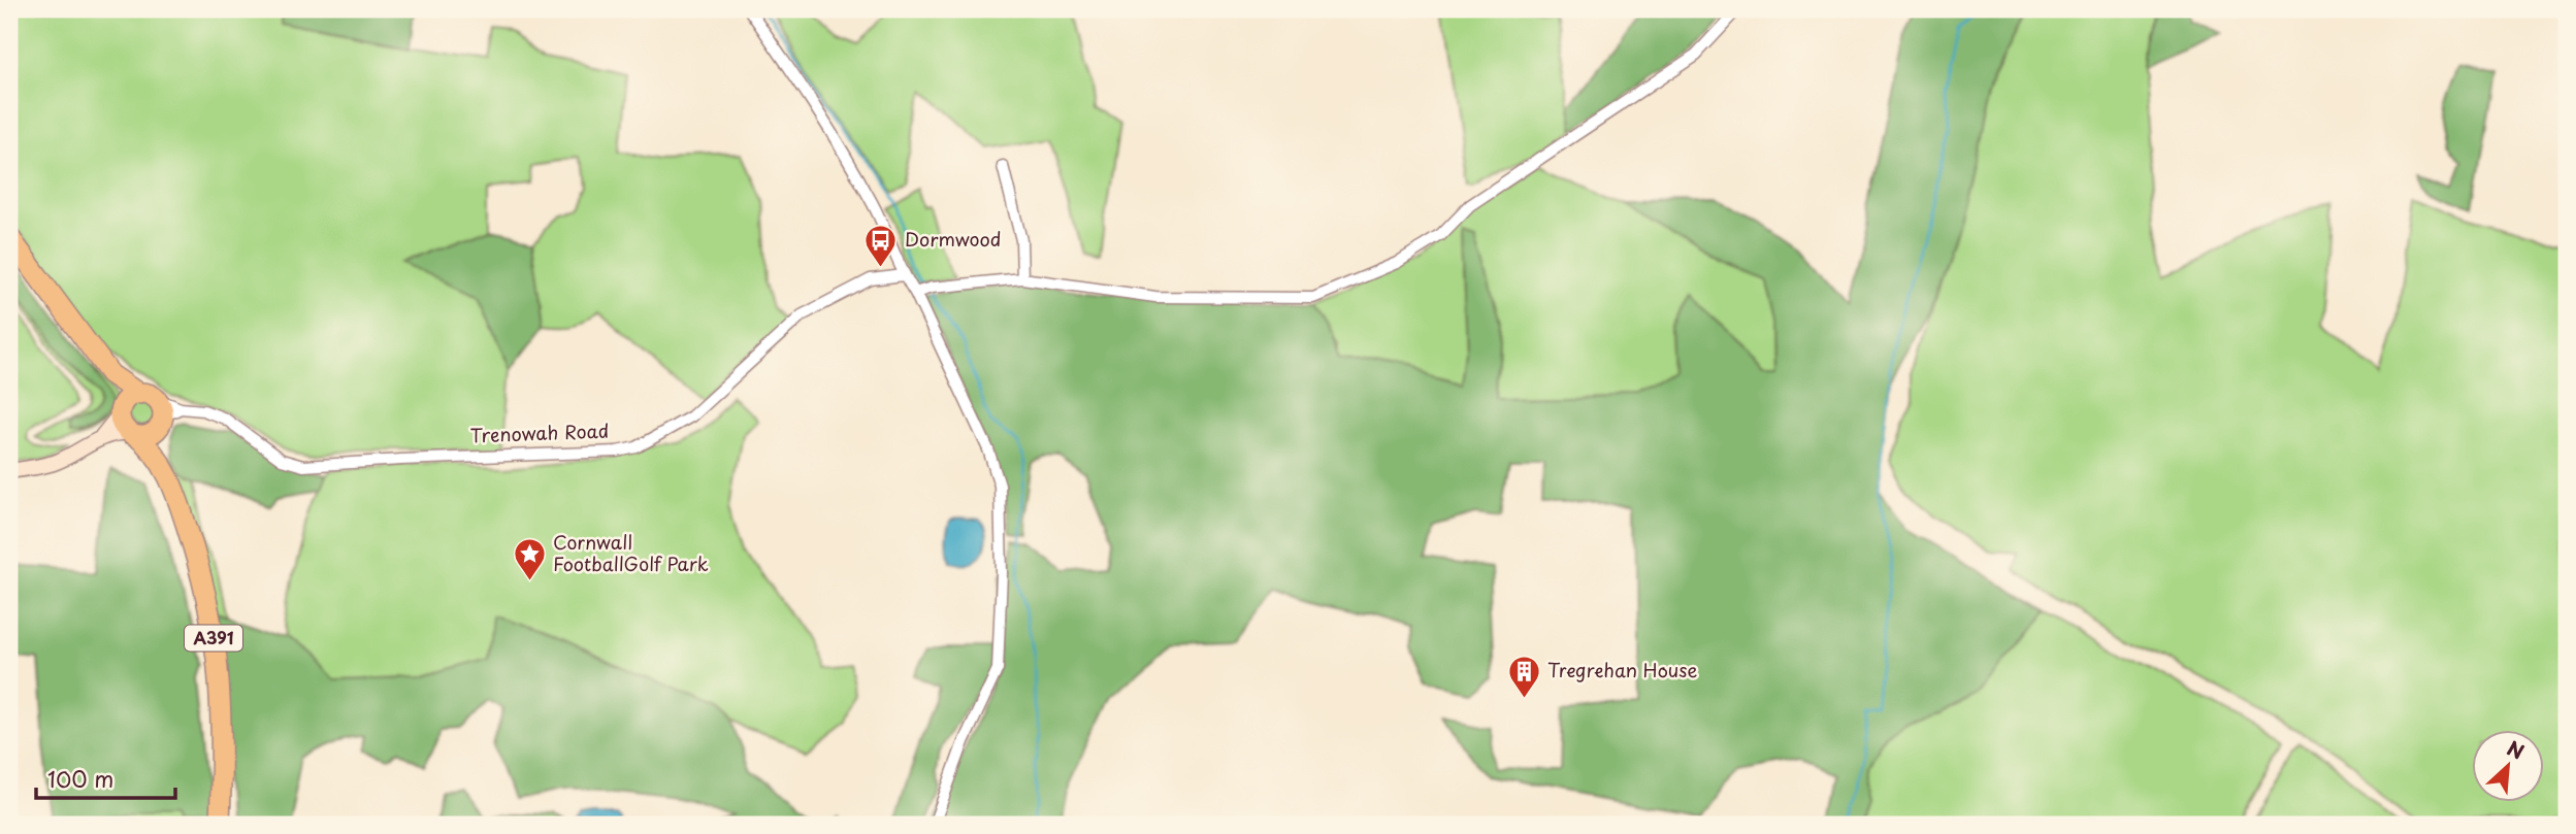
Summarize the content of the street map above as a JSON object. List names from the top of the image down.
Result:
{
  "streets": {
    "highway": ["A391"],
    "street": ["Trenowah Road"]
  },
  "crossings": [
    ["Trenowah Road", "A391"]
  ],
  "places": {
    "bus stop": ["Dormwood"],
    "place": ["Cornwall FootballGolf Park"],
    "building": ["Tregrehan House"]
  },
  "scale_bar": "100 m",
  "north": "top right"
}
